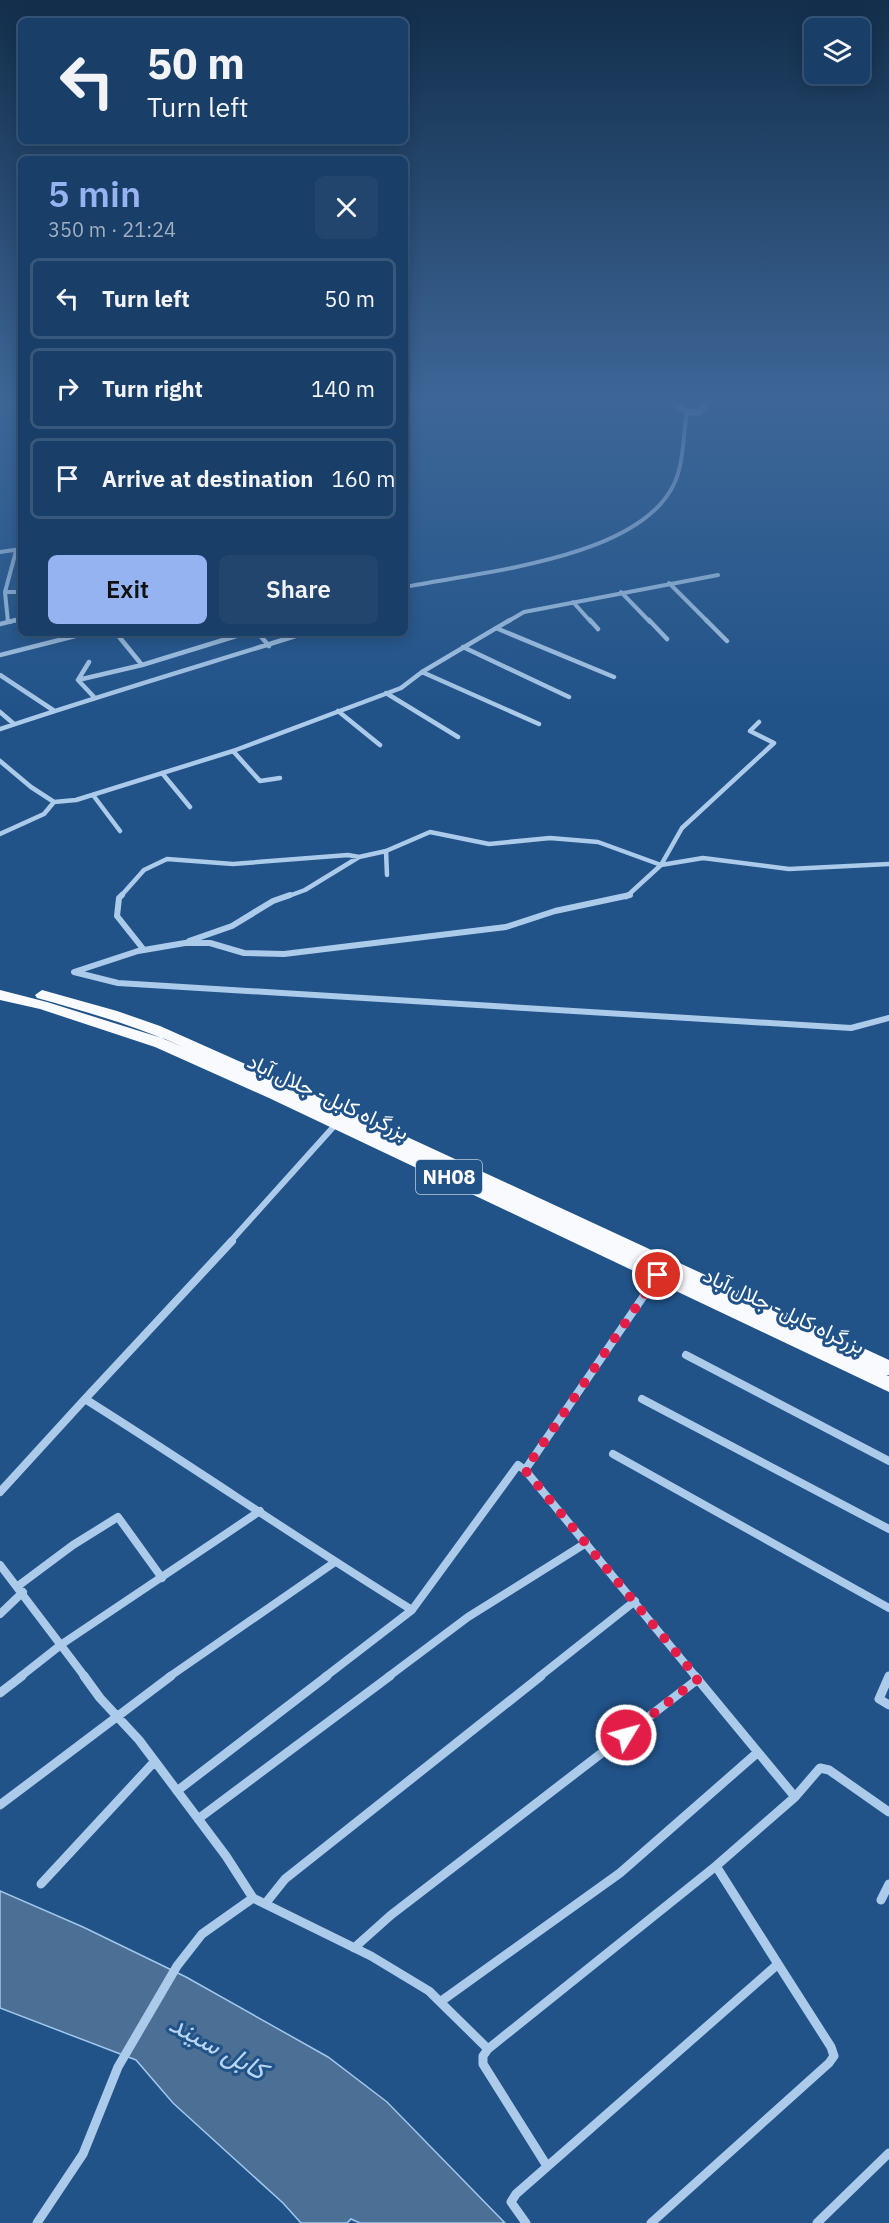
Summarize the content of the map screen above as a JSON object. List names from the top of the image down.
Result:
{
  "streets": {
    "highway": ["بزرگراه کابل- جلال آباد", "NH08"]
  },
  "water": ["کابل سيند"],
  "page": {
    "turn": ["50 m", "Turn left"],
    "heading": ["5 min", "350 m · 21:24"],
    "list": [
      {
        "name": "Turn left",
        "value": "50 m"
      },
      {
        "name": "Turn right",
        "value": "140 m"
      },
      {
        "name": "Arrive at destination",
        "value": "160 m"
      }
    ],
    "buttons": ["Exit", "Share"]
  }
}
